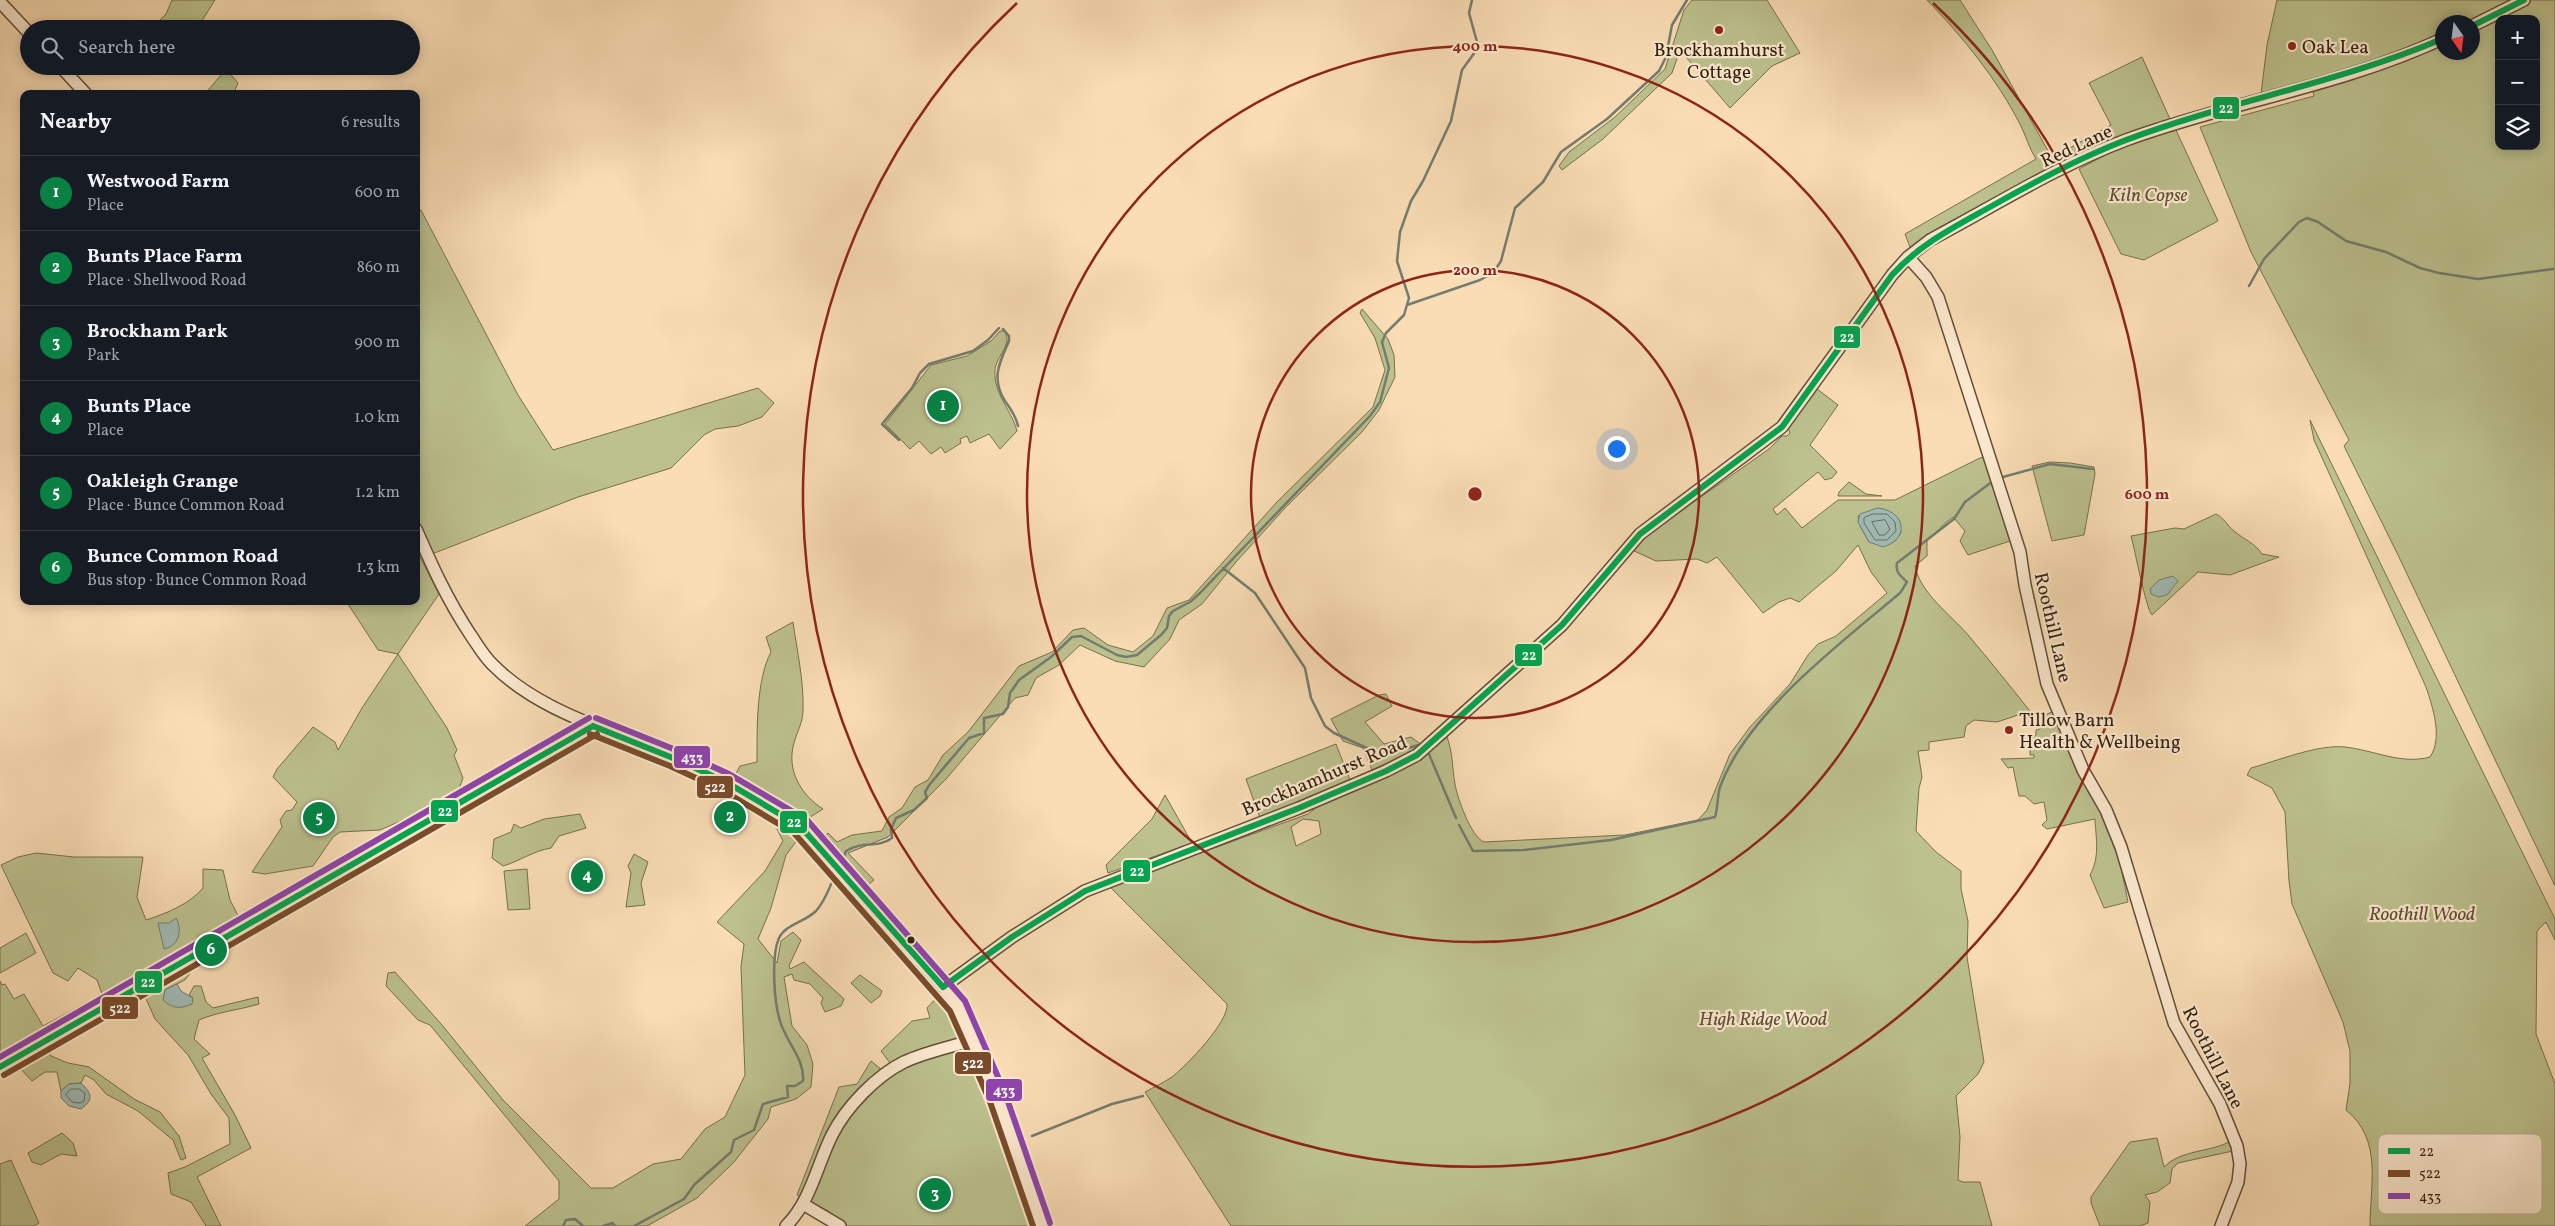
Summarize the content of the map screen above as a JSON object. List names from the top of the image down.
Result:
{
  "streets": {
    "street": ["Red Lane", "Roothill Lane", "Brockhamhurst Road"]
  },
  "crossings": [
    ["Red Lane", "Roothill Lane"],
    ["Red Lane", "Brockhamhurst Road"],
    ["Roothill Lane", "Brockhamhurst Road"]
  ],
  "parks": ["Kiln Copse", "Roothill Wood", "High Ridge Wood"],
  "places": ["Brockhamhurst Cottage", "Oak Lea", "Tillow Barn Health & Wellbeing"],
  "lines": ["transit line 22", "transit line 433", "transit line 522"],
  "legend": ["22", "522", "433"],
  "north": "bottom",
  "page": {
    "map_buttons": ["+", "−"],
    "search": "Search here",
    "heading": ["Nearby", "6 results"],
    "list": [
      {
        "mark": "1",
        "name": "Westwood Farm",
        "note": "Place",
        "value": "600 m"
      },
      {
        "mark": "2",
        "name": "Bunts Place Farm",
        "note": "Place · Shellwood Road",
        "value": "860 m"
      },
      {
        "mark": "3",
        "name": "Brockham Park",
        "note": "Park",
        "value": "900 m"
      },
      {
        "mark": "4",
        "name": "Bunts Place",
        "note": "Place",
        "value": "1.0 km"
      },
      {
        "mark": "5",
        "name": "Oakleigh Grange",
        "note": "Place · Bunce Common Road",
        "value": "1.2 km"
      },
      {
        "mark": "6",
        "name": "Bunce Common Road",
        "note": "Bus stop · Bunce Common Road",
        "value": "1.3 km"
      }
    ],
    "pins": [
      "1",
      "2",
      "5",
      "4",
      "6",
      "3"
    ]
  },
  "rings": ["400 m", "200 m", "600 m"]
}
